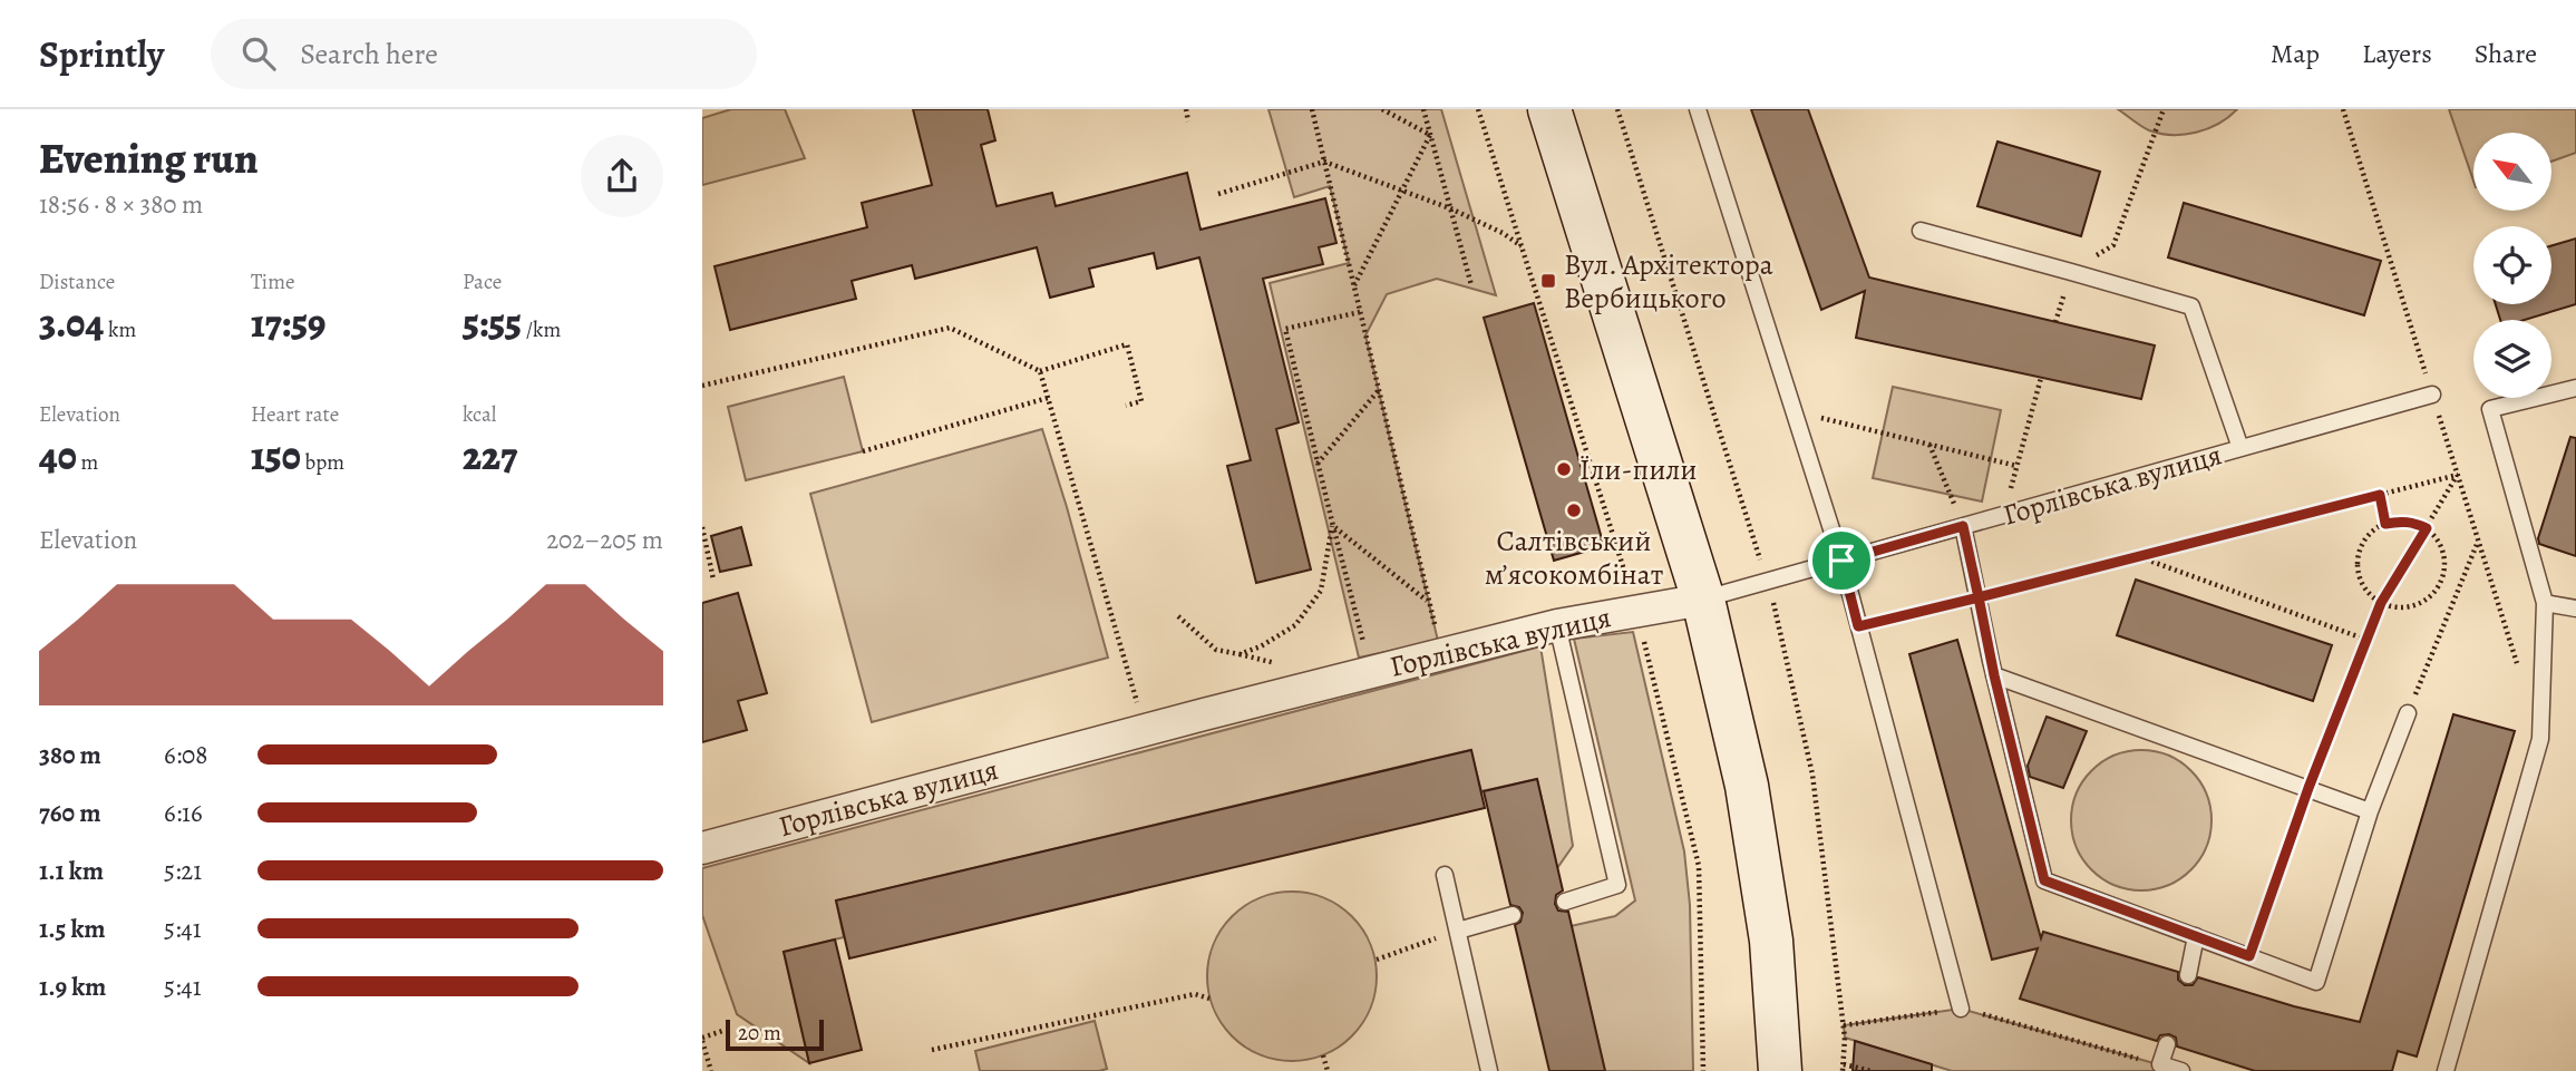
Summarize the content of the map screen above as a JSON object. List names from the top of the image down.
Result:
{
  "streets": {
    "street": ["Горлівська вулиця"]
  },
  "places": {
    "transit": ["Вул. Архітектора Вербицького"],
    "other": ["Їли-пили", "Салтівський м’ясокомбінат"]
  },
  "scale_bar": "20 m",
  "north": "top left",
  "page": {
    "header": "Sprintly",
    "search": "Search here",
    "nav": ["Map", "Layers", "Share"],
    "heading": ["Evening run", "18:56 · 8 × 380 m"],
    "stats": [
      ["Distance", "3.04 km"],
      ["Time", "17:59"],
      ["Pace", "5:55 /km"],
      ["Elevation", "40 m"],
      ["Heart rate", "150 bpm"],
      ["kcal", "227"]
    ],
    "chart": ["Elevation", "202–205 m"],
    "list": [
      {
        "name": "380 m",
        "note": "6:08"
      },
      {
        "name": "760 m",
        "note": "6:16"
      },
      {
        "name": "1.1 km",
        "note": "5:21"
      },
      {
        "name": "1.5 km",
        "note": "5:41"
      },
      {
        "name": "1.9 km",
        "note": "5:41"
      }
    ],
    "scale": "20 m"
  }
}
